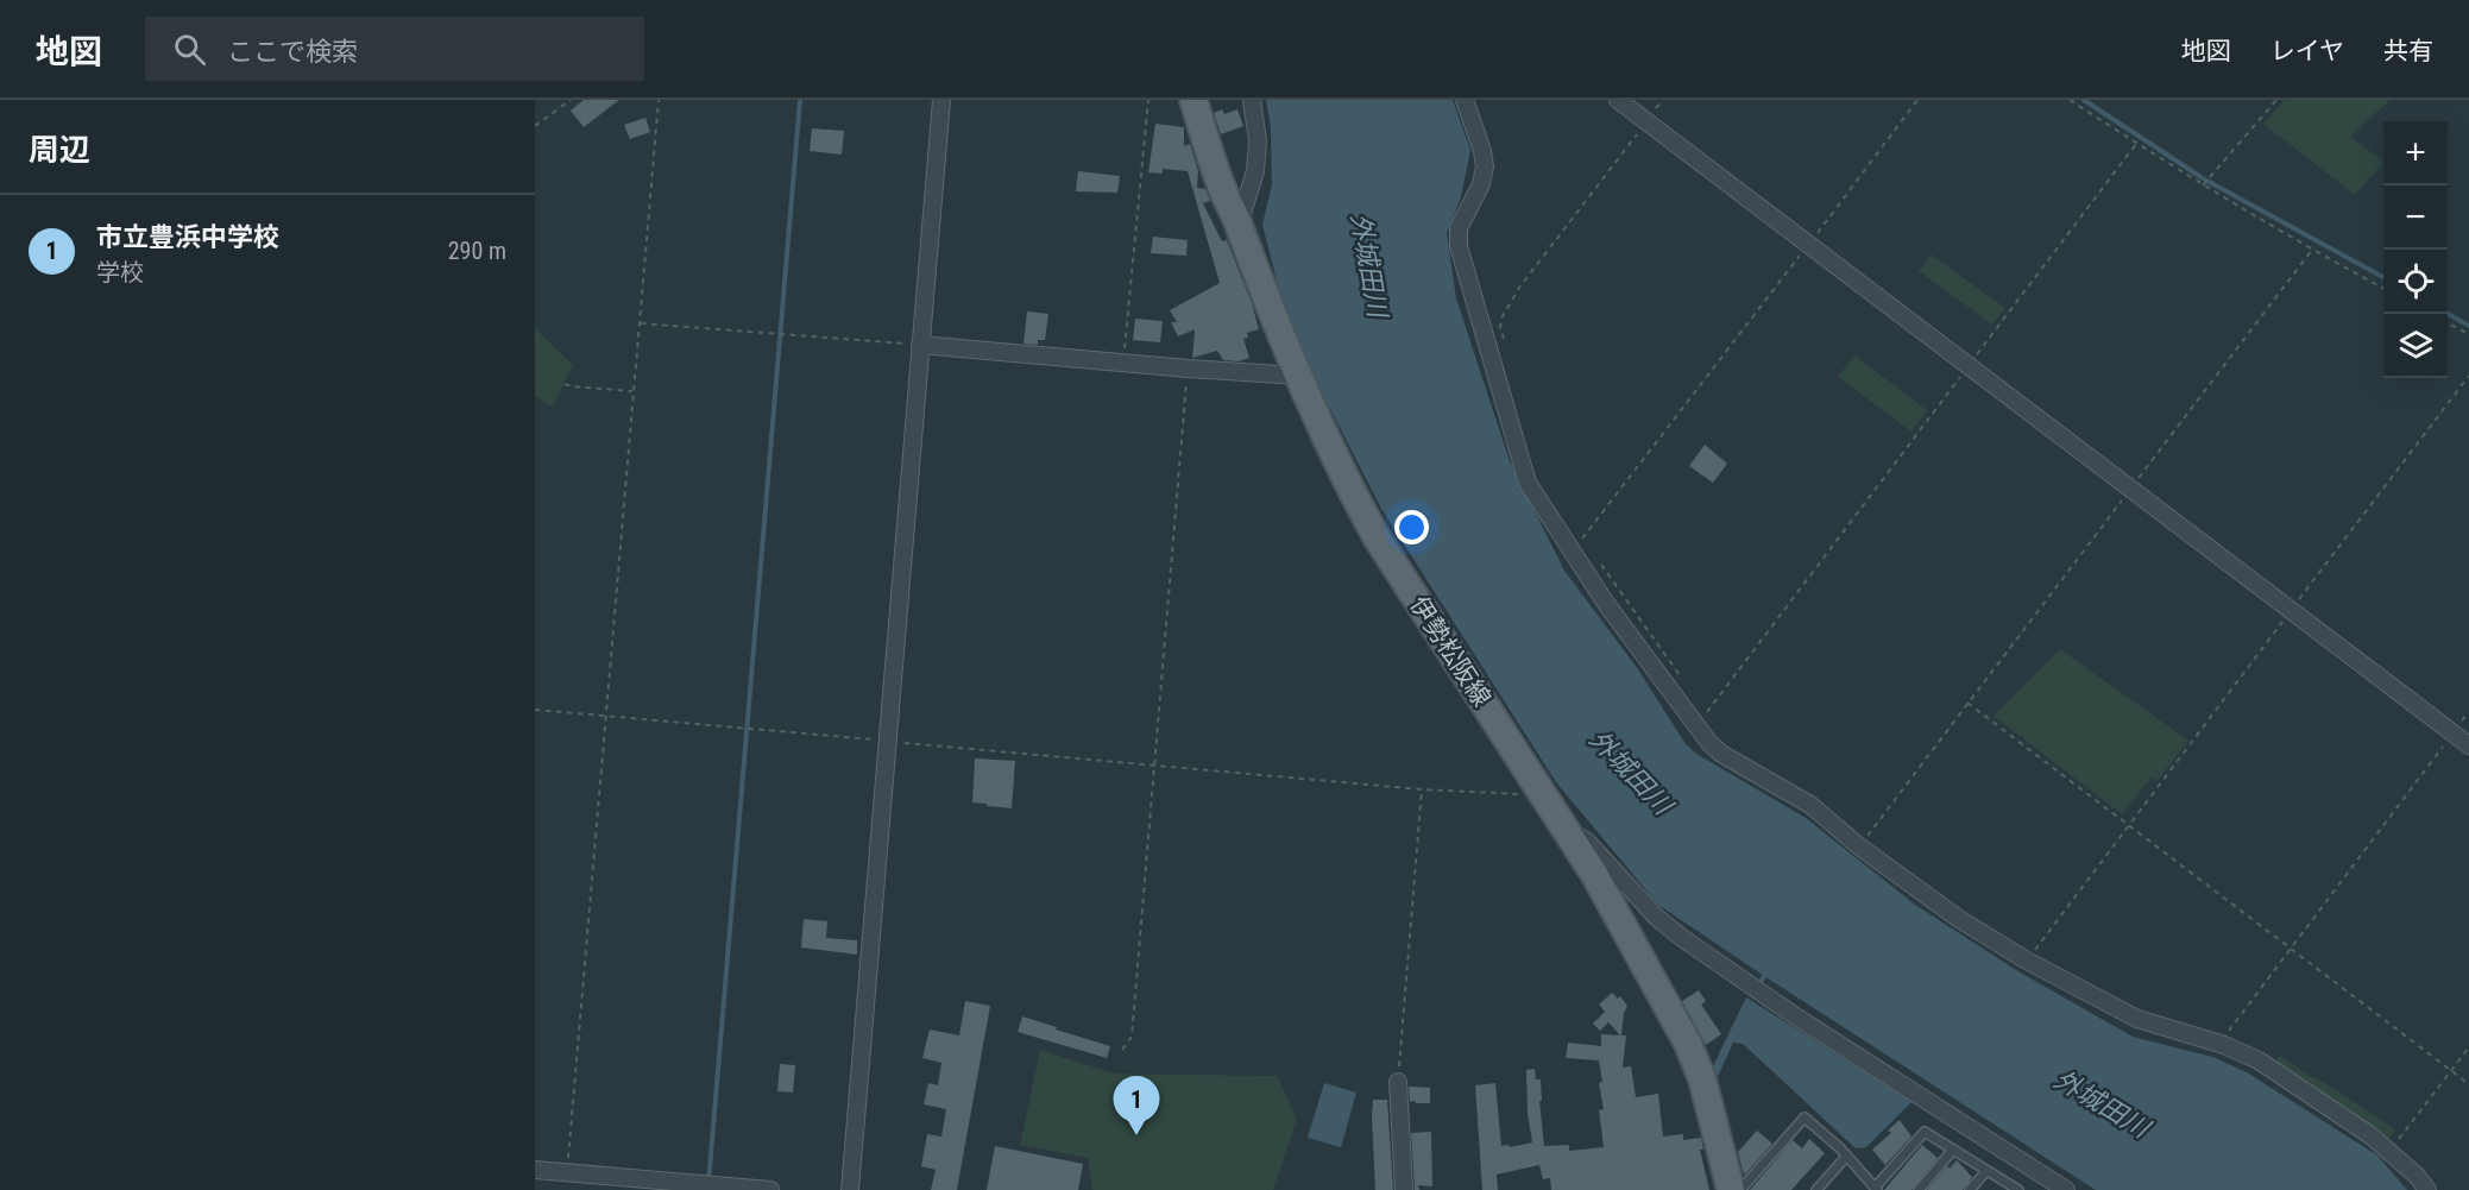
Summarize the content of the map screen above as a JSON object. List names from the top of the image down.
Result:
{
  "streets": {
    "main road": ["伊勢松阪線"]
  },
  "water": ["外城田川"],
  "page": {
    "header": "地図",
    "search": "ここで検索",
    "nav": ["地図", "レイヤ", "共有"],
    "heading": "周辺",
    "map_buttons": ["+", "−"],
    "list": [
      {
        "mark": "1",
        "name": "市立豊浜中学校",
        "note": "学校",
        "value": "290 m"
      }
    ],
    "pins": "1"
  }
}
